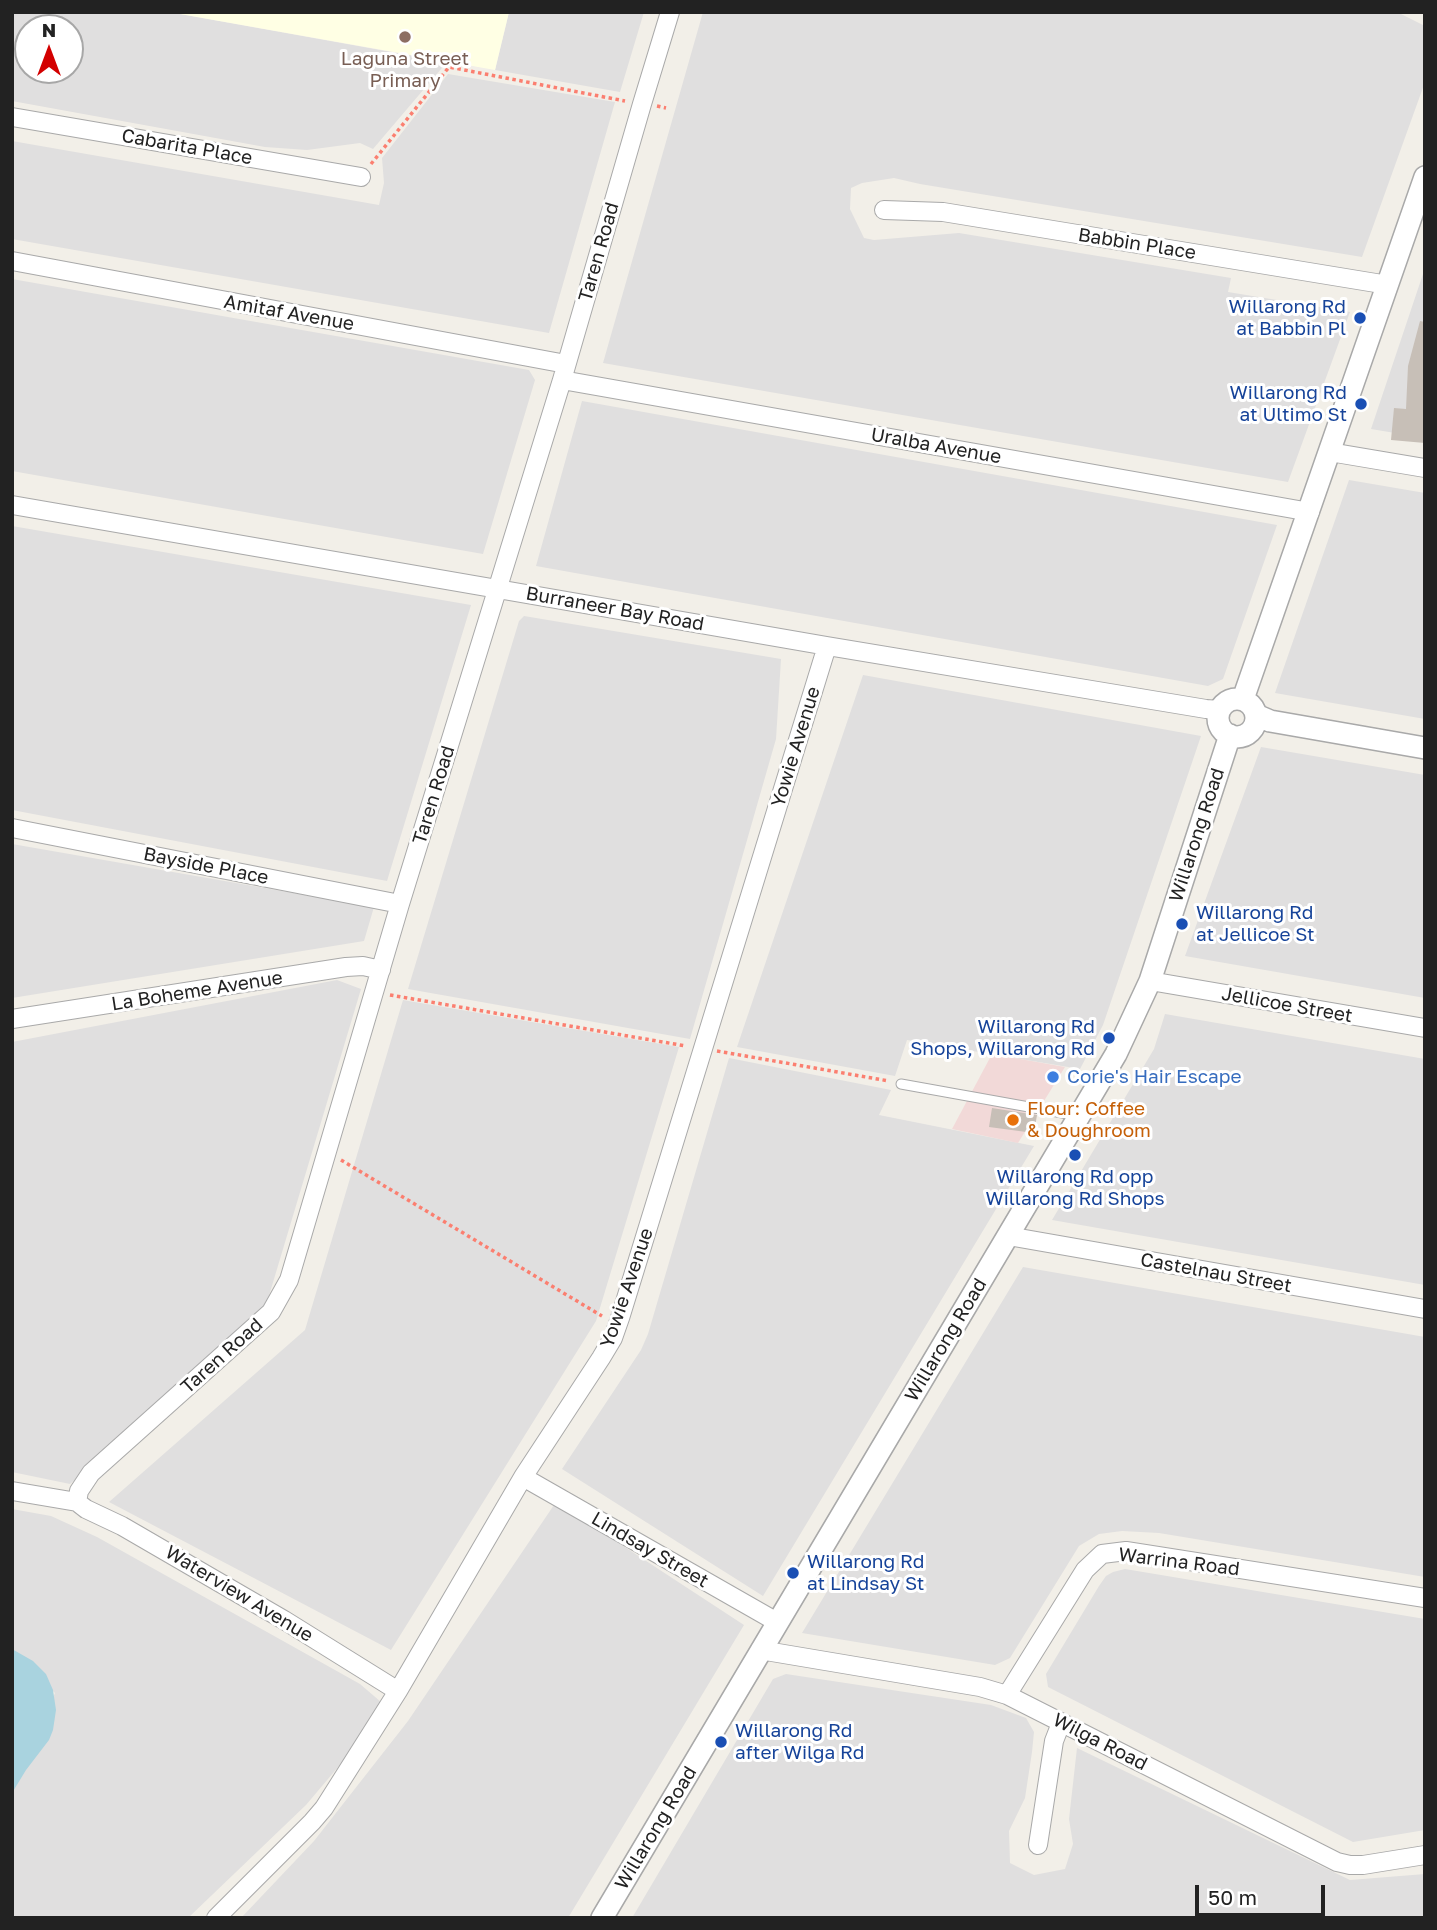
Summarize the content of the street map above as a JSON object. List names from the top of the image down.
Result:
{
  "streets": {
    "street": [
      "Cabarita Place",
      "Babbin Place",
      "Taren Road",
      "Amitaf Avenue",
      "Uralba Avenue",
      "Burraneer Bay Road",
      "Yowie Avenue",
      "Willarong Road",
      "Bayside Place",
      "La Boheme Avenue",
      "Jellicoe Street",
      "Castelnau Street",
      "Lindsay Street",
      "Warrina Road",
      "Waterview Avenue",
      "Wilga Road"
    ]
  },
  "crossings": [
    ["Taren Road", "Amitaf Avenue"],
    ["Taren Road", "Uralba Avenue"],
    ["Taren Road", "Burraneer Bay Road"],
    ["Taren Road", "Bayside Place"],
    ["Taren Road", "La Boheme Avenue"],
    ["Taren Road", "Waterview Avenue"],
    ["Amitaf Avenue", "Uralba Avenue"],
    ["Burraneer Bay Road", "Yowie Avenue"],
    ["Burraneer Bay Road", "Willarong Road"],
    ["Yowie Avenue", "Lindsay Street"],
    ["Yowie Avenue", "Waterview Avenue"],
    ["Willarong Road", "Jellicoe Street"],
    ["Willarong Road", "Castelnau Street"],
    ["Willarong Road", "Lindsay Street"],
    ["Willarong Road", "Wilga Road"],
    ["Warrina Road", "Wilga Road"]
  ],
  "places": [
    "Laguna Street Primary",
    "Willarong Rd at Babbin Pl",
    "Willarong Rd at Ultimo St",
    "Willarong Rd at Jellicoe St",
    "Willarong Rd Shops, Willarong Rd",
    "Corie's Hair Escape",
    "Flour: Coffee & Doughroom",
    "Willarong Rd opp Willarong Rd Shops",
    "Willarong Rd at Lindsay St",
    "Willarong Rd after Wilga Rd"
  ],
  "scale_bar": "50 m",
  "north": "top"
}
